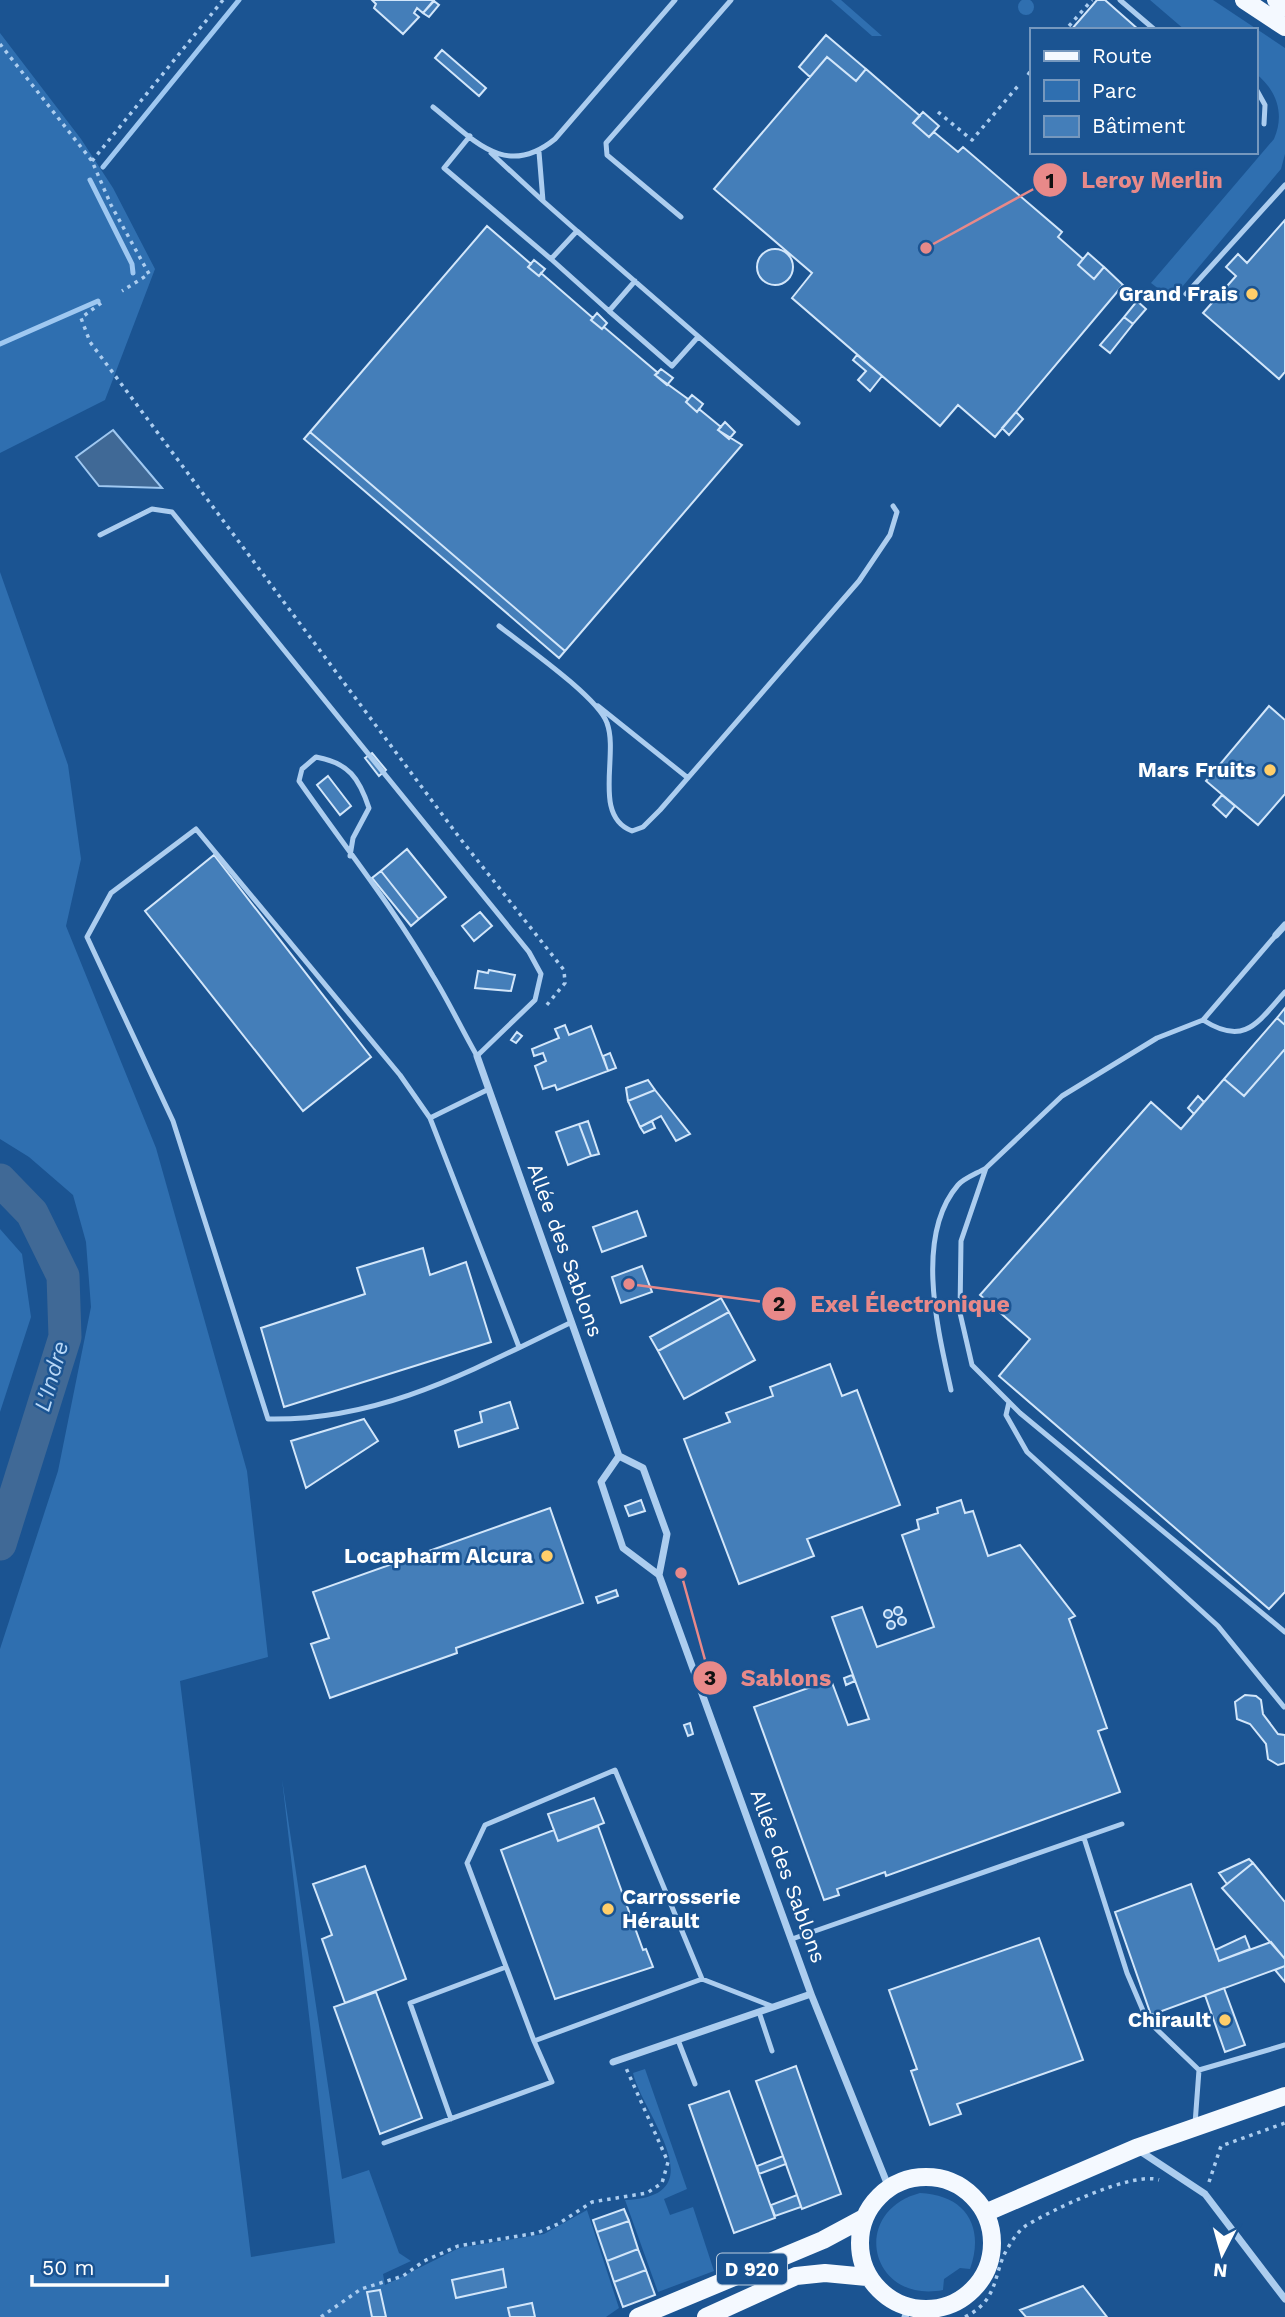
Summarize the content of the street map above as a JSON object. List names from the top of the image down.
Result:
{
  "streets": {
    "main road": ["D 920"],
    "street": ["Allée des Sablons"]
  },
  "crossings": [
    ["Allée des Sablons", "D 920"]
  ],
  "water": ["L'Indre"],
  "places": [
    "Leroy Merlin",
    "Grand Frais",
    "Mars Fruits",
    "Exel Électronique",
    "Locapharm Alcura",
    "Sablons",
    "Carrosserie Hérault",
    "Chirault"
  ],
  "legend": ["Route", "Parc", "Bâtiment"],
  "scale_bar": "50 m",
  "north": "bottom"
}
